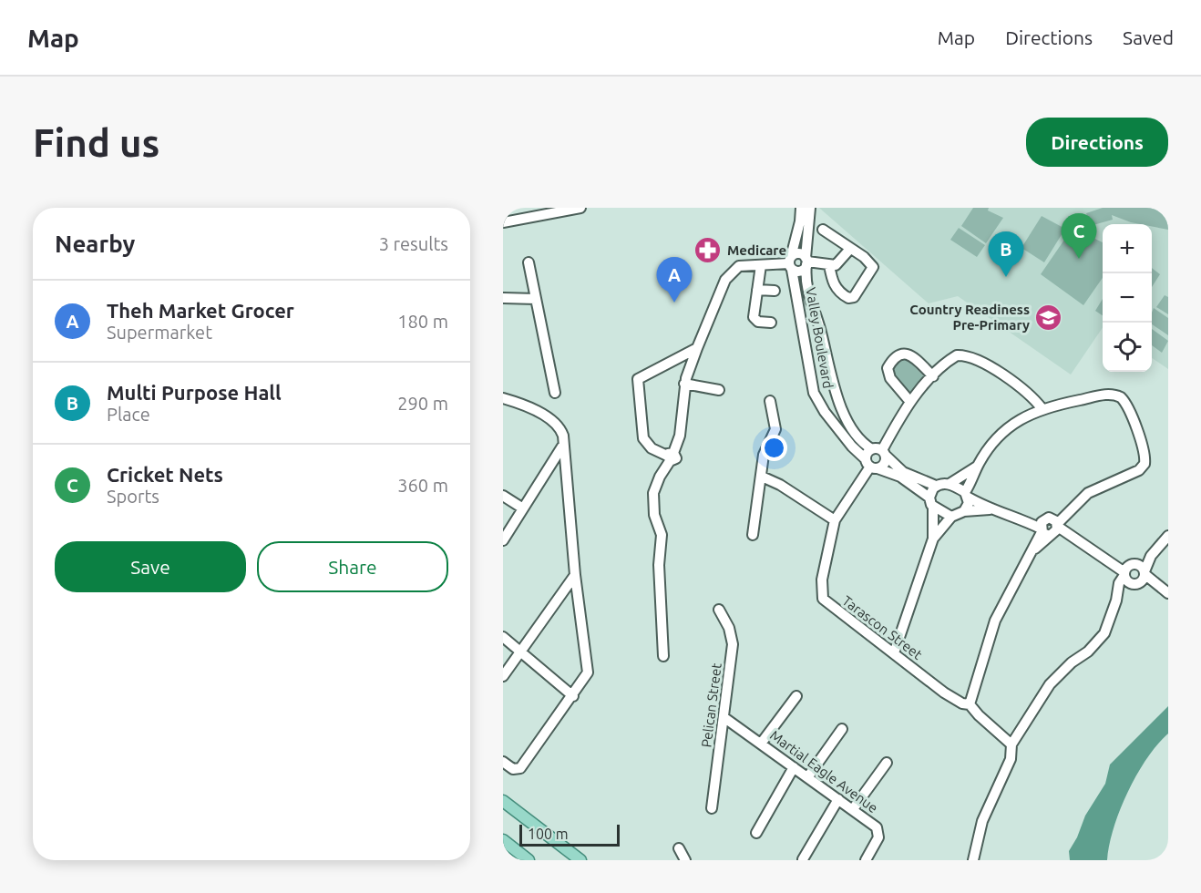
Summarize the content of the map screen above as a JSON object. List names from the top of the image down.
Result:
{
  "streets": {
    "street": [
      "Valley Boulevard",
      "Tarascon Street",
      "Pelican Street",
      "Martial Eagle Avenue"
    ]
  },
  "crossings": [
    ["Valley Boulevard", "Tarascon Street"],
    ["Pelican Street", "Martial Eagle Avenue"]
  ],
  "places": {
    "pharmacy": ["Medicare"],
    "school or university": ["Country Readiness Pre-Primary"]
  },
  "scale_bar": "100 m",
  "page": {
    "header": "Map",
    "nav": ["Map", "Directions", "Saved"],
    "buttons": [
      "Directions",
      ["Save", "Share"]
    ],
    "title": "Find us",
    "heading": ["Nearby", "3 results"],
    "pins": ["C", "B", "A"],
    "map_buttons": ["+", "−"],
    "list": [
      {
        "mark": "A",
        "name": "Theh Market Grocer",
        "note": "Supermarket",
        "value": "180 m"
      },
      {
        "mark": "B",
        "name": "Multi Purpose Hall",
        "note": "Place",
        "value": "290 m"
      },
      {
        "mark": "C",
        "name": "Cricket Nets",
        "note": "Sports",
        "value": "360 m"
      }
    ],
    "scale": "100 m"
  }
}
